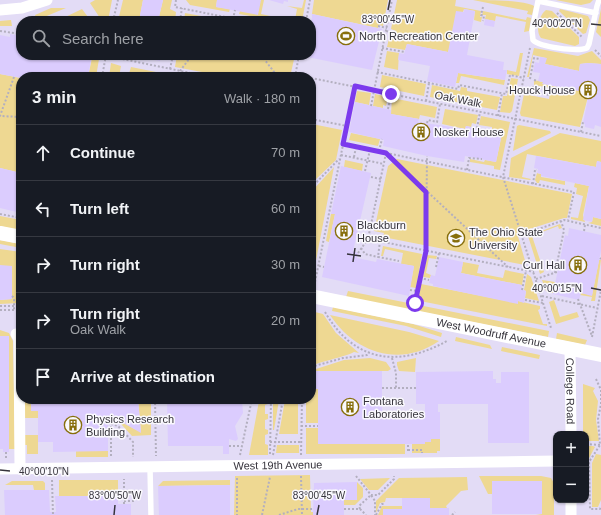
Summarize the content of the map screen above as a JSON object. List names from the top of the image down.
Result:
{
  "streets": {
    "street": ["West Woodruff Avenue", "College Road", "West 19th Avenue"],
    "path": ["Oak Walk"]
  },
  "crossings": [
    ["West Woodruff Avenue", "College Road"]
  ],
  "places": {
    "sports": ["North Recreation Center"],
    "building": [
      "Houck House",
      "Nosker House",
      "Blackburn House",
      "Curl Hall",
      "Fontana Laboratories",
      "Physics Research Building"
    ],
    "school or university": ["The Ohio State University"]
  },
  "page": {
    "search": "Search here",
    "heading": ["3 min", "Walk · 180 m"],
    "list": [
      ["Continue", "70 m"],
      ["Turn left", "60 m"],
      ["Turn right", "30 m"],
      ["Turn right", "Oak Walk", "20 m"],
      "Arrive at destination"
    ],
    "map_buttons": ["+", "−"]
  },
  "coordinates": [
    "83°00'45\"W",
    "40°00'20\"N",
    "40°00'15\"N",
    "40°00'10\"N",
    "83°00'50\"W"
  ]
}
